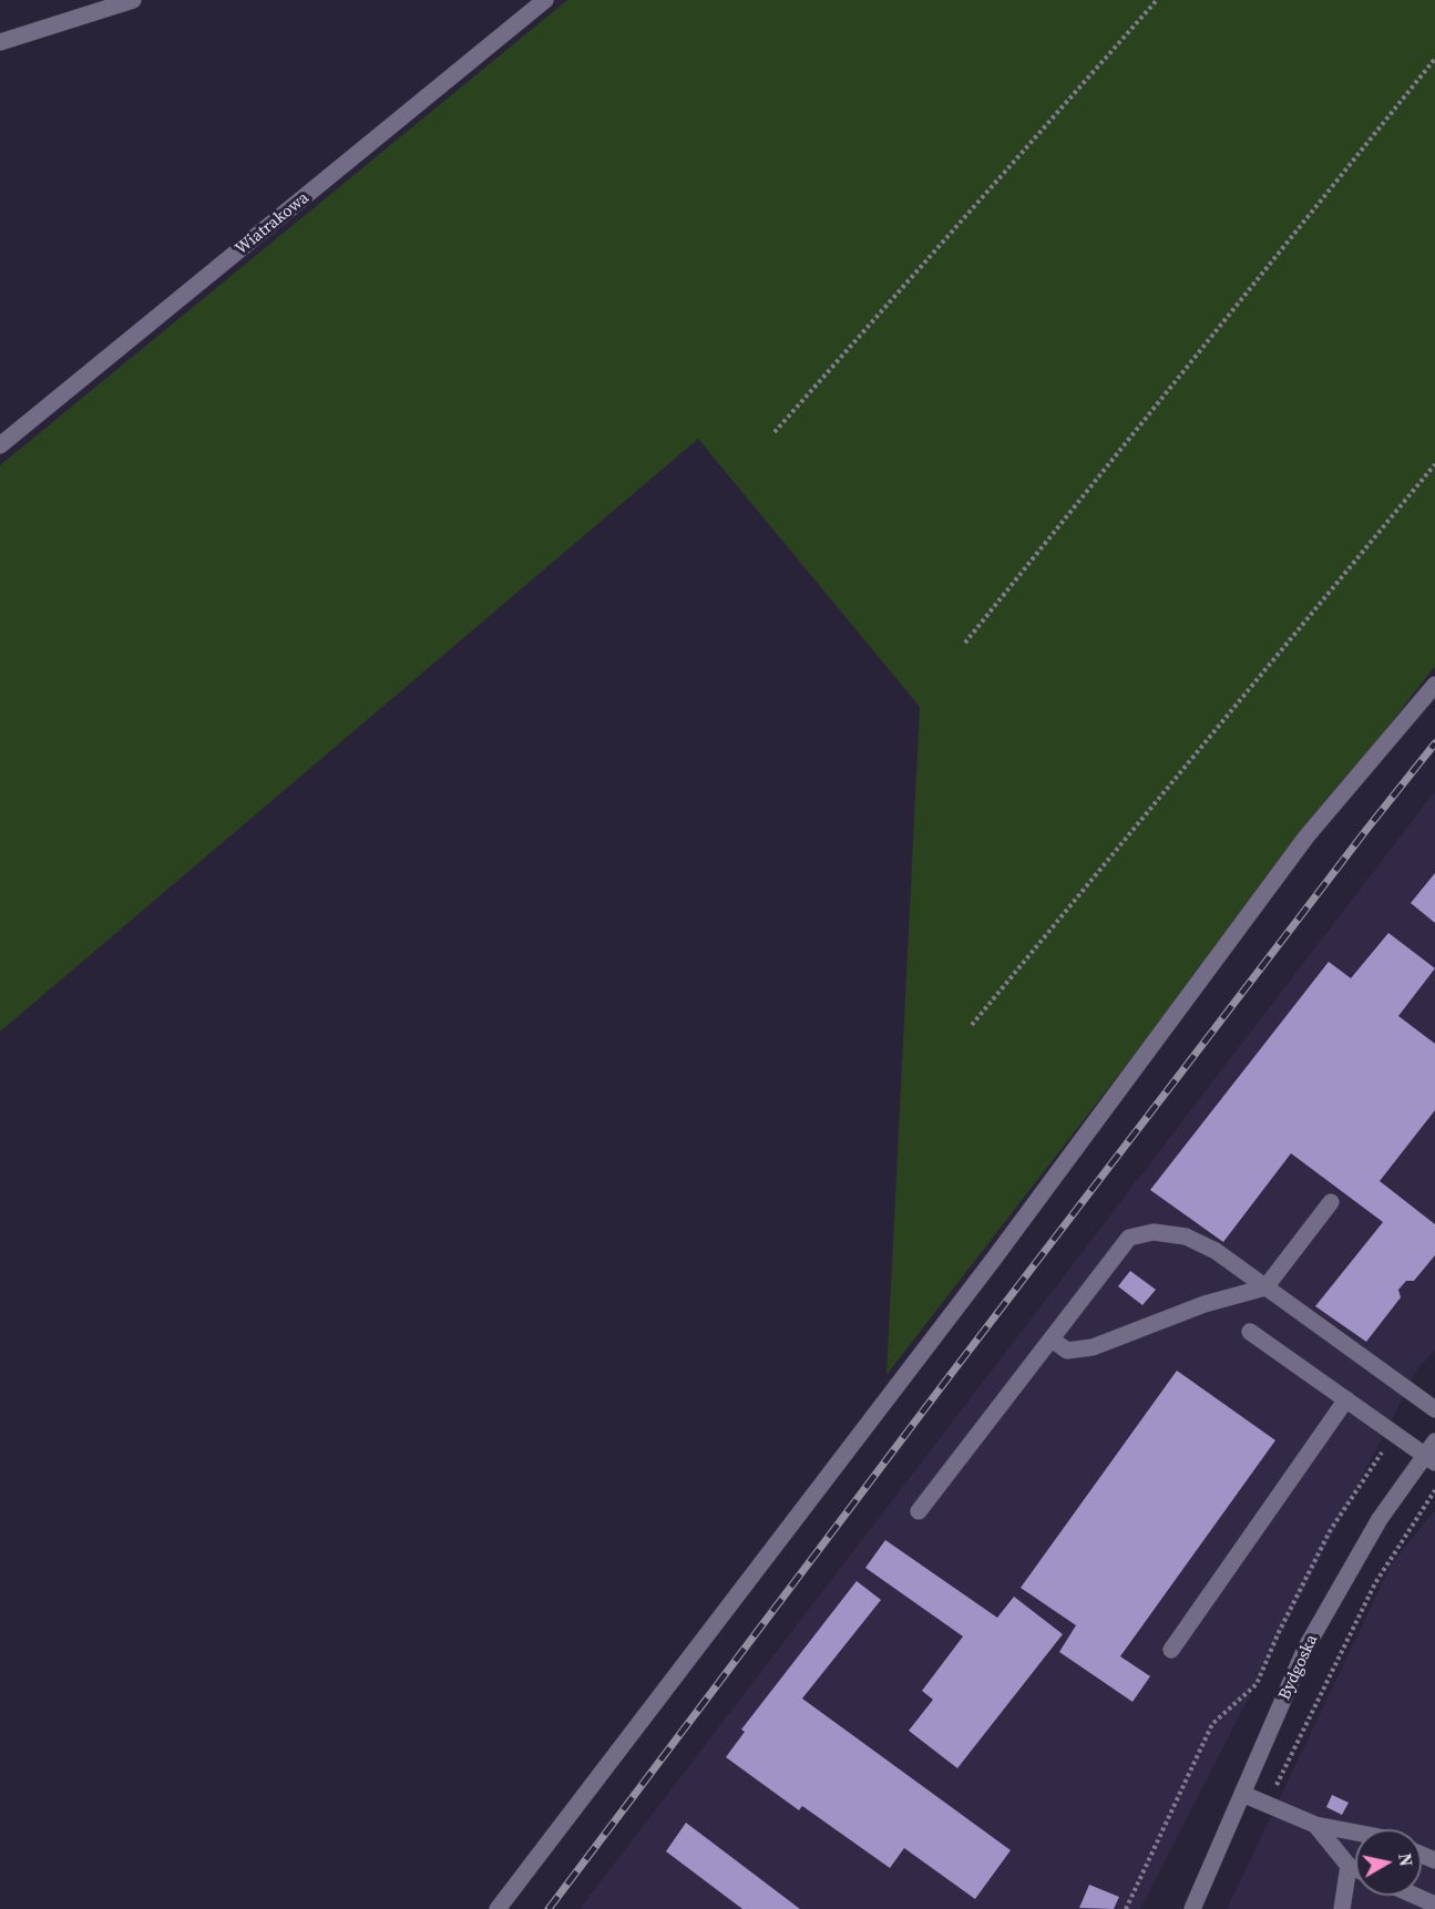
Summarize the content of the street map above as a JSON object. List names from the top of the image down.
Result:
{
  "streets": {
    "street": ["Wiatrakowa", "Bydgoska"]
  },
  "north": "right"
}
